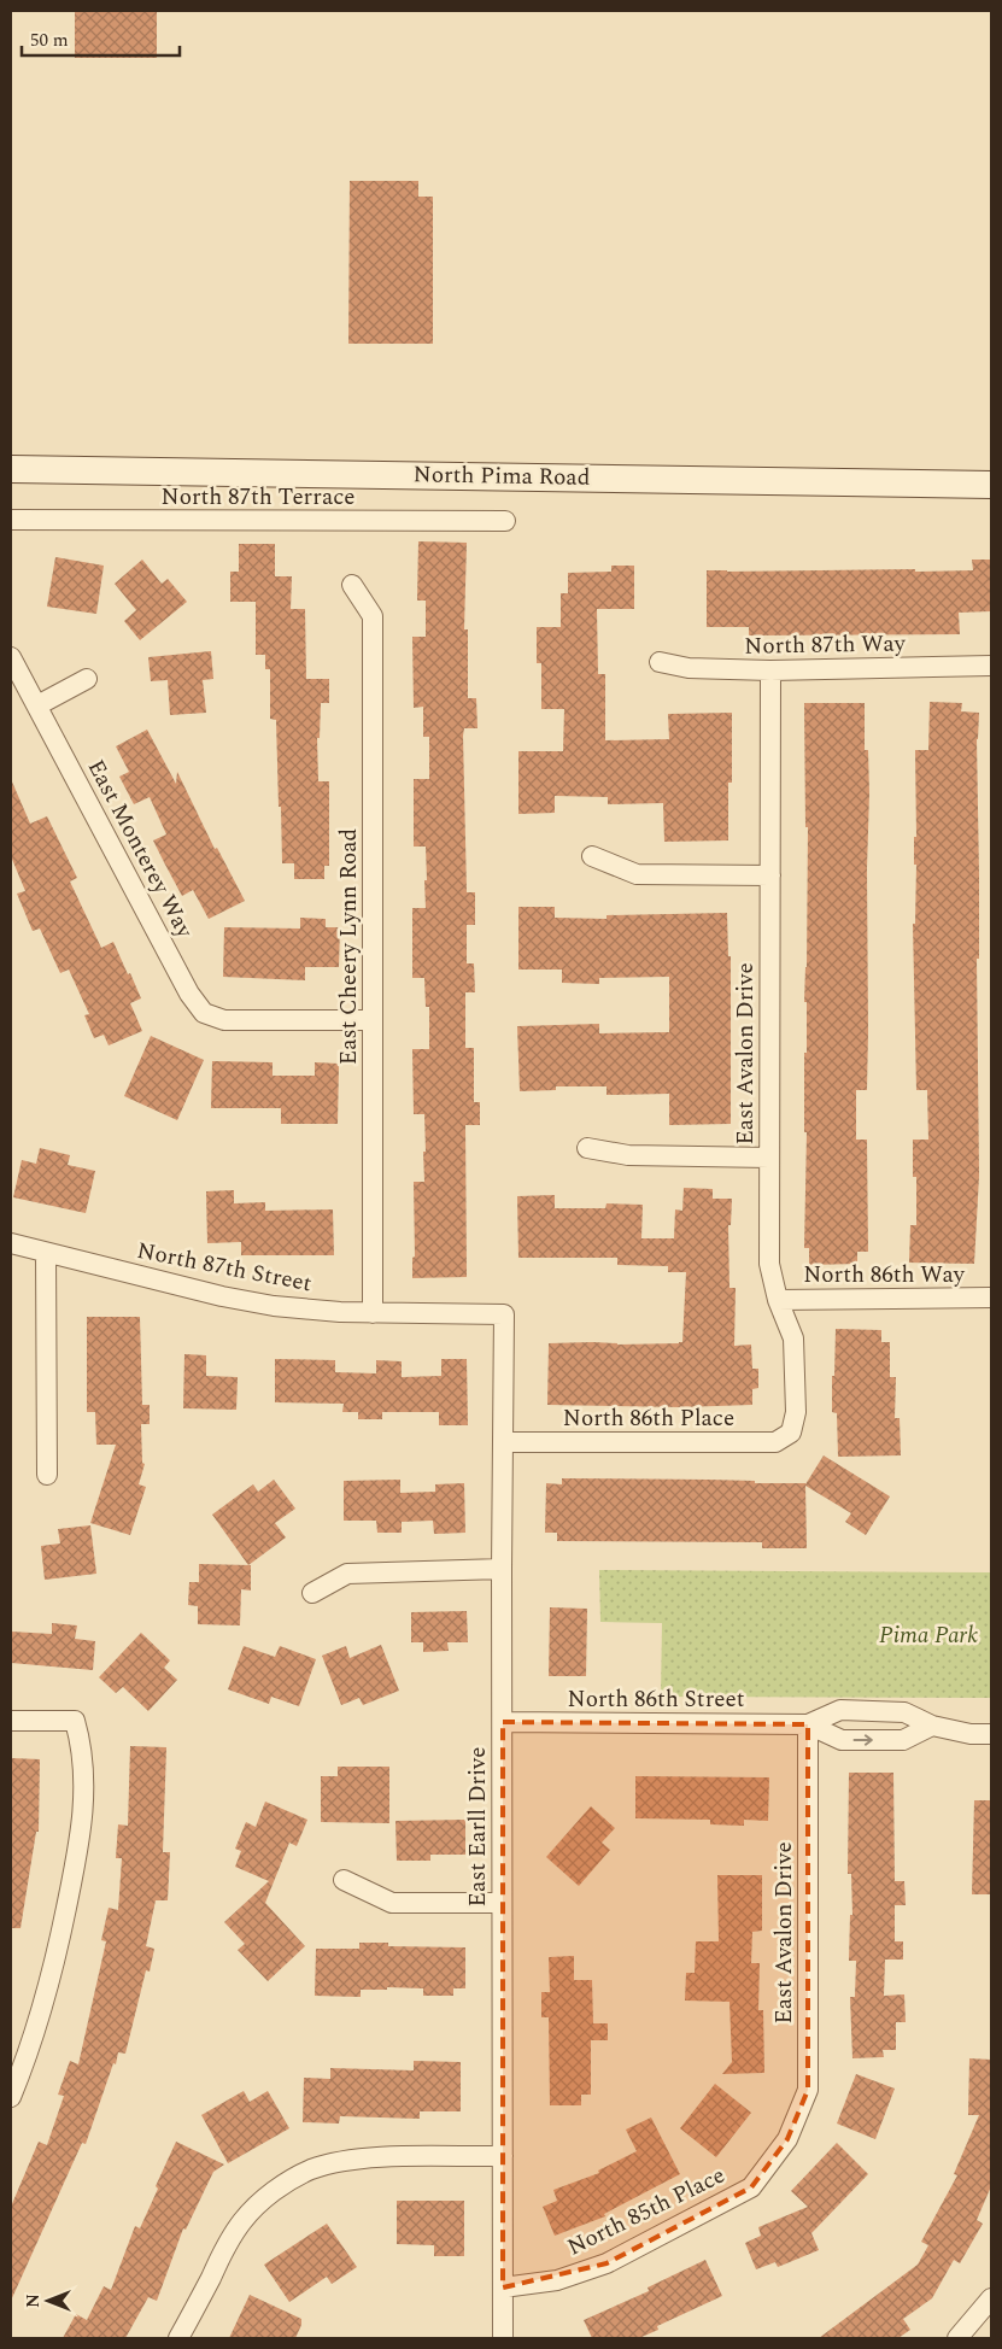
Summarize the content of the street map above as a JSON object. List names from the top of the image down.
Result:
{
  "streets": {
    "main road": ["North Pima Road"],
    "street": [
      "North 87th Terrace",
      "North 87th Way",
      "East Monterey Way",
      "East Cheery Lynn Road",
      "East Avalon Drive",
      "North 87th Street",
      "North 86th Way",
      "North 86th Place",
      "North 86th Street",
      "East Earll Drive",
      "North 85th Place"
    ]
  },
  "crossings": [
    ["North 87th Way", "East Avalon Drive"],
    ["East Monterey Way", "East Cheery Lynn Road"],
    ["East Cheery Lynn Road", "North 87th Street"],
    ["East Avalon Drive", "North 86th Way"],
    ["East Avalon Drive", "North 86th Place"],
    ["East Avalon Drive", "North 86th Street"],
    ["East Avalon Drive", "North 85th Place"],
    ["North 87th Street", "East Earll Drive"],
    ["North 86th Place", "East Earll Drive"],
    ["North 86th Street", "East Earll Drive"],
    ["East Earll Drive", "North 85th Place"]
  ],
  "parks": ["Pima Park"],
  "scale_bar": "50 m",
  "north": "left"
}
